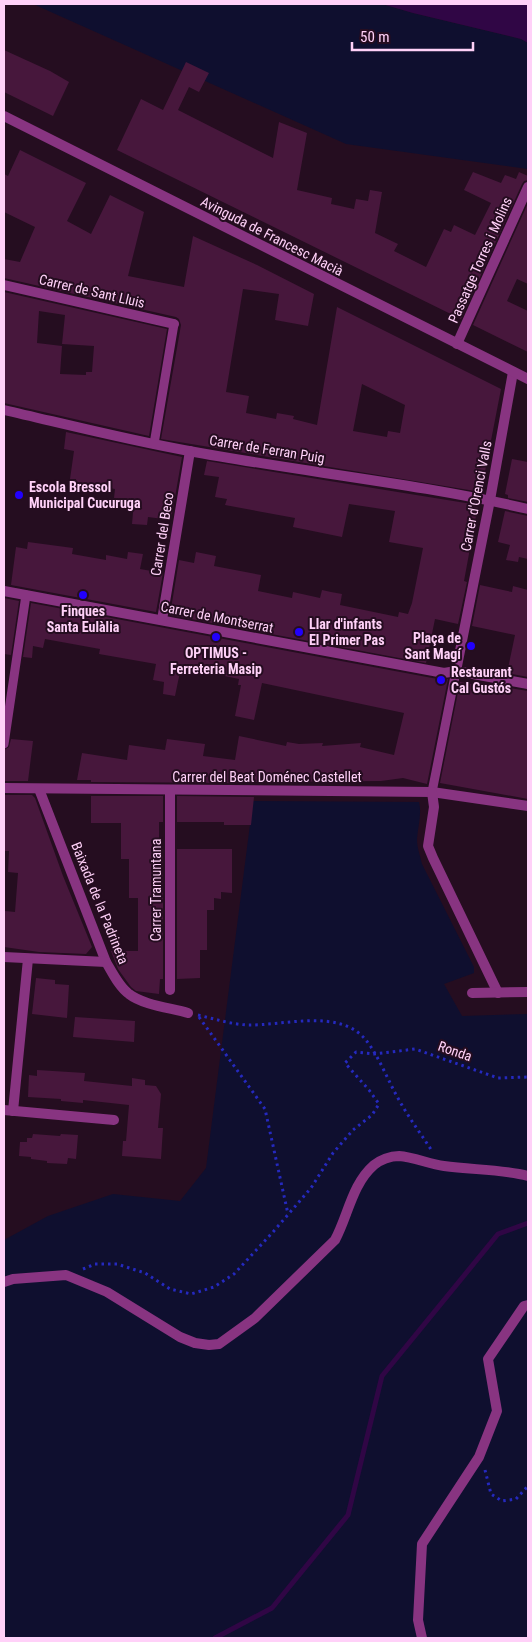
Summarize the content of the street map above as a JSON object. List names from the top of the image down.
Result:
{
  "streets": {
    "street": [
      "Avinguda de Francesc Macià",
      "Passatge Torres i Molins",
      "Carrer de Sant Lluis",
      "Carrer de Ferran Puig",
      "Carrer d'Orenci Valls",
      "Carrer del Beco",
      "Carrer de Montserrat",
      "Carrer del Beat Doménec Castellet",
      "Carrer Tramuntana",
      "Baixada de la Padrineta"
    ],
    "path": ["Ronda"]
  },
  "crossings": [
    ["Avinguda de Francesc Macià", "Passatge Torres i Molins"],
    ["Avinguda de Francesc Macià", "Carrer d'Orenci Valls"],
    ["Carrer de Ferran Puig", "Carrer d'Orenci Valls"],
    ["Carrer de Ferran Puig", "Carrer del Beco"],
    ["Carrer d'Orenci Valls", "Carrer de Montserrat"],
    ["Carrer del Beco", "Carrer de Montserrat"],
    ["Carrer del Beat Doménec Castellet", "Carrer Tramuntana"],
    ["Carrer del Beat Doménec Castellet", "Baixada de la Padrineta"]
  ],
  "places": [
    "Escola Bressol Municipal Cucuruga",
    "Finques Santa Eulàlia",
    "Llar d'infants El Primer Pas",
    "OPTIMUS - Ferreteria Masip",
    "Plaça de Sant Magí",
    "Restaurant Cal Gustós"
  ],
  "scale_bar": "50 m"
}
